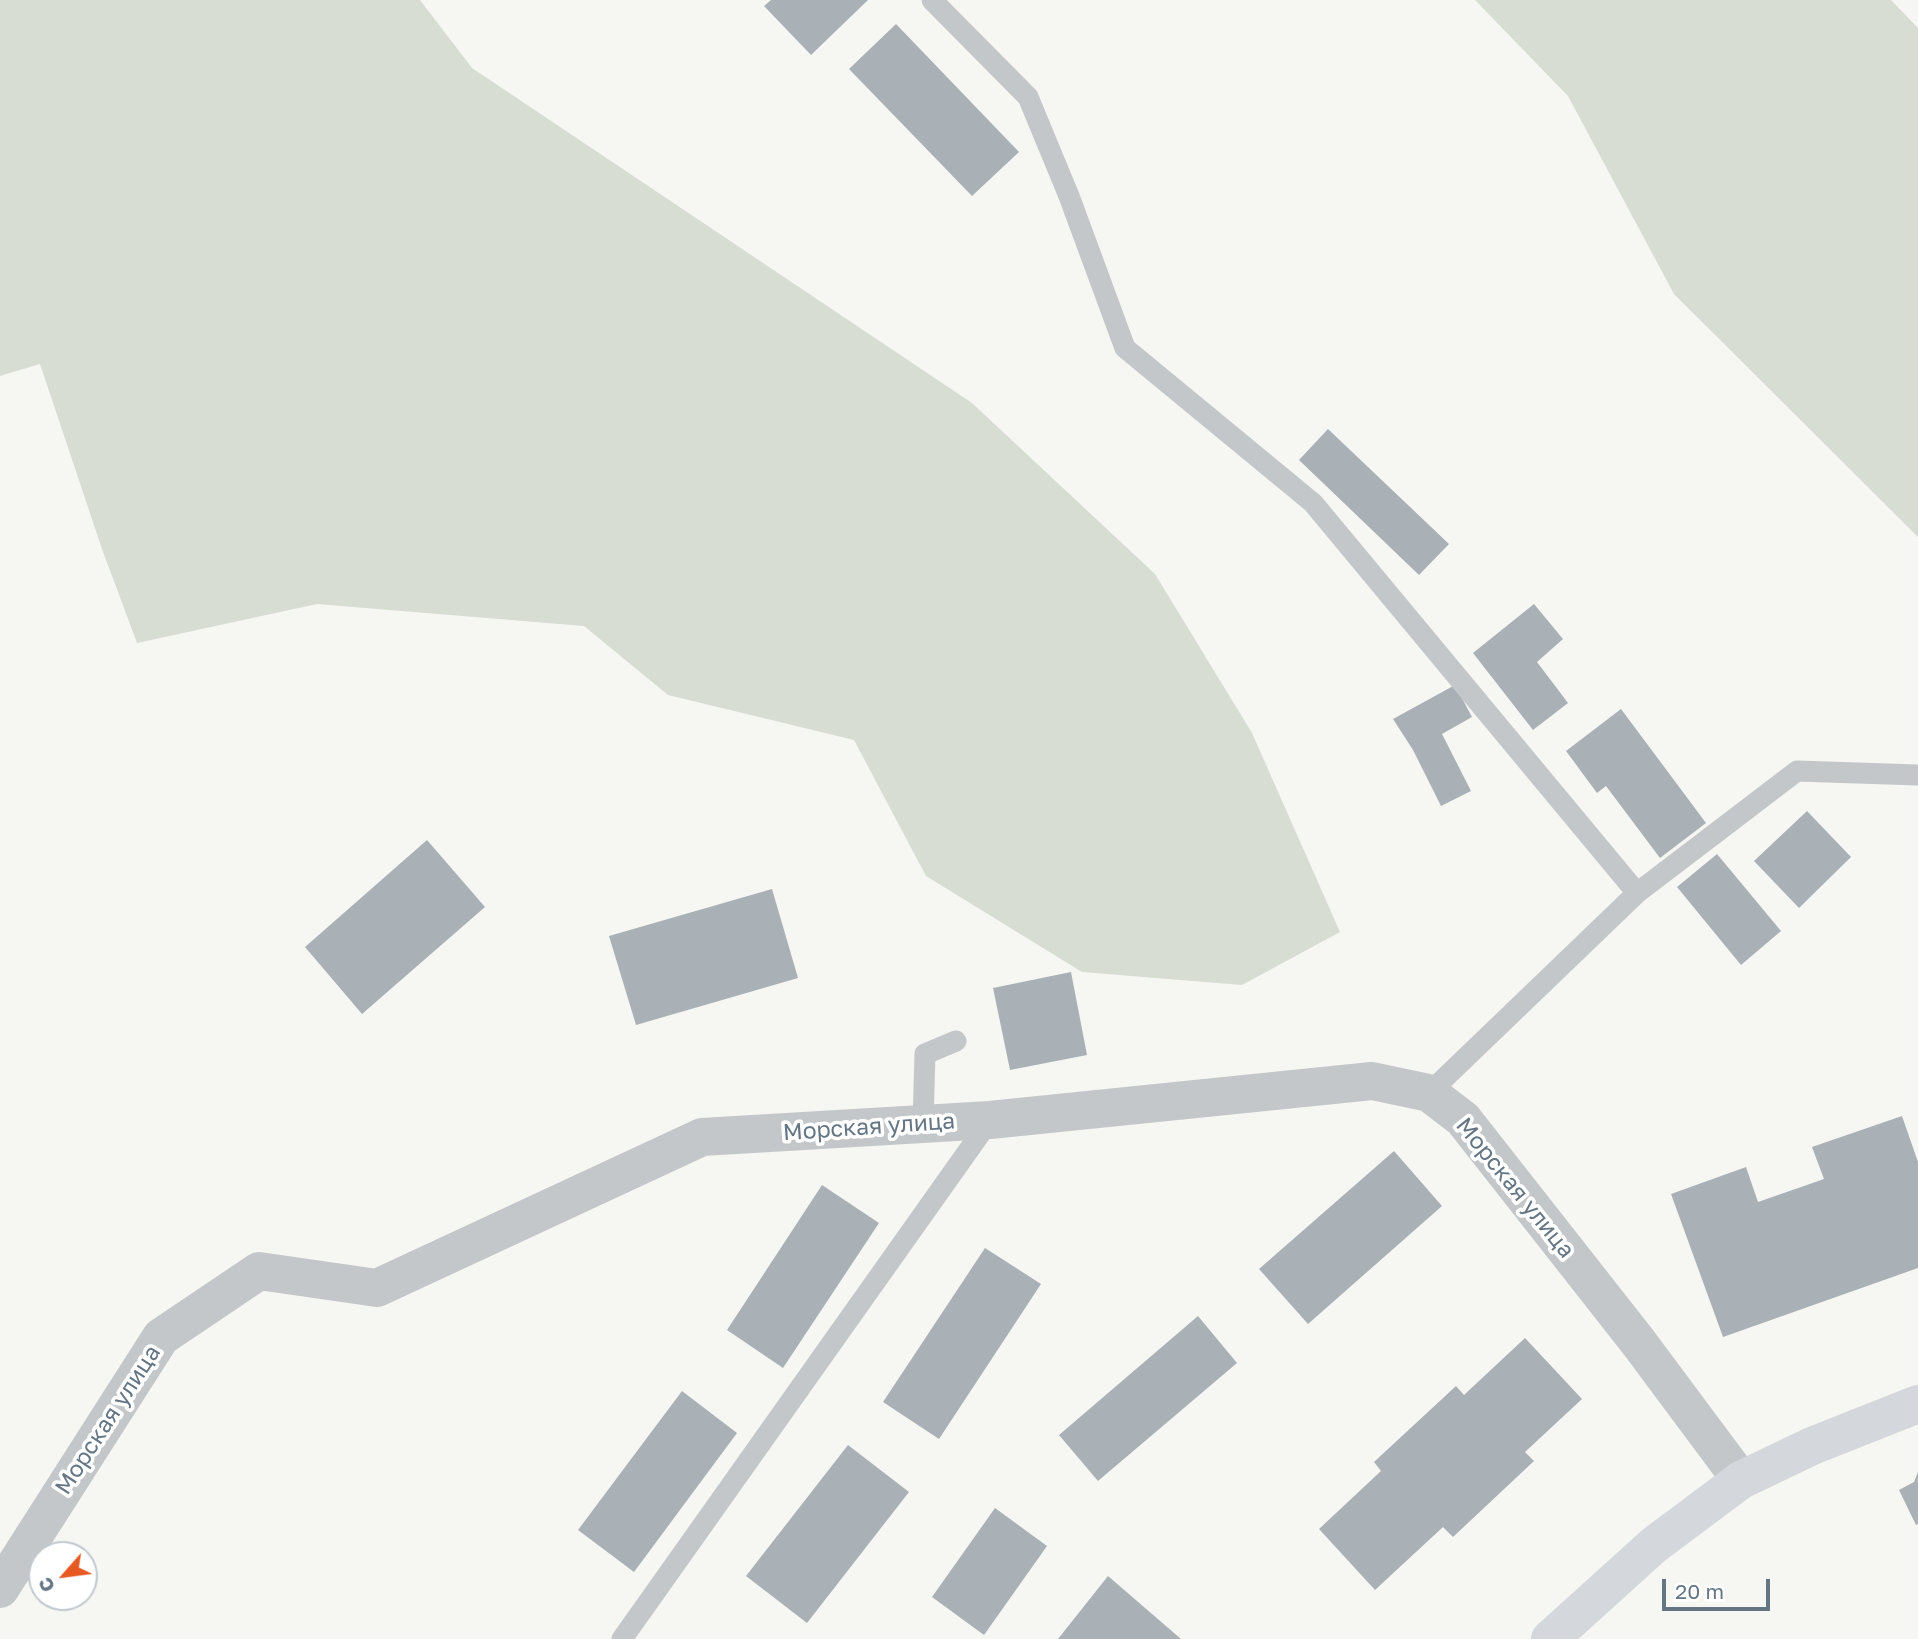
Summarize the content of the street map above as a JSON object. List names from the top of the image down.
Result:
{
  "streets": {
    "street": ["Морская улица"]
  },
  "scale_bar": "20 m",
  "north": "bottom left"
}
